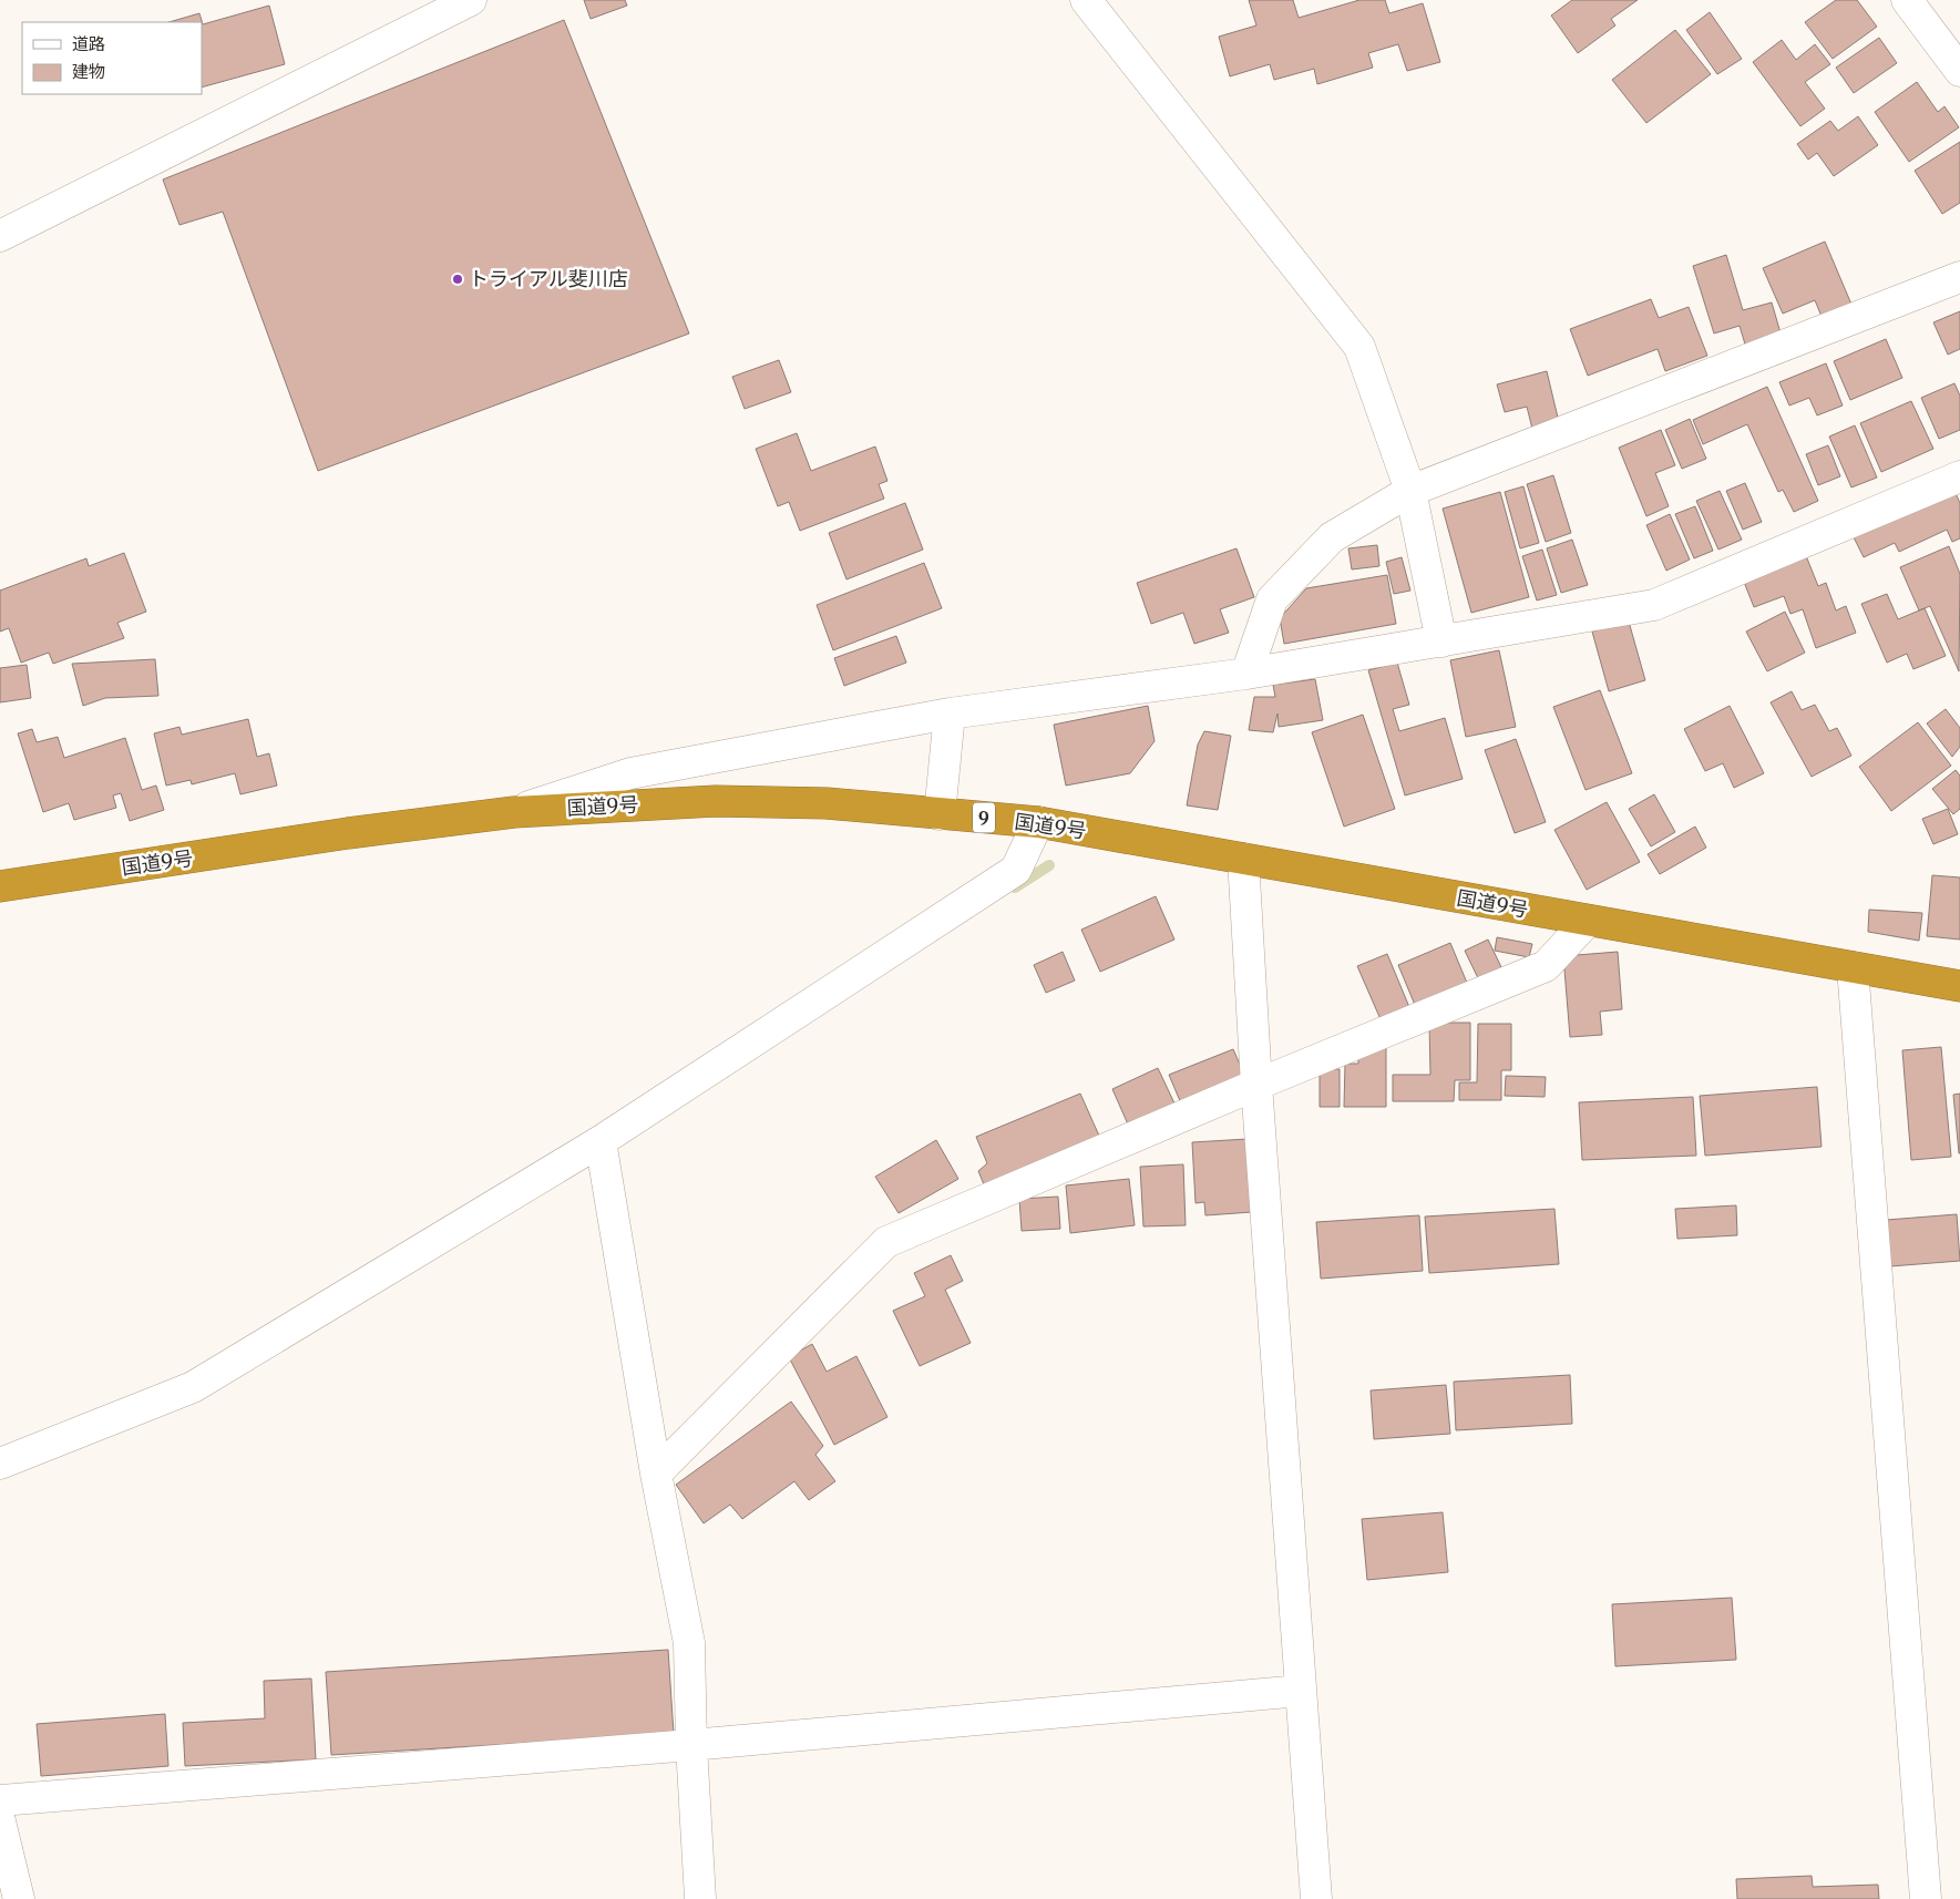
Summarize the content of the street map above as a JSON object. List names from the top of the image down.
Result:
{
  "streets": {
    "highway": ["国道9号", "9"]
  },
  "places": ["トライアル斐川店"],
  "legend": ["道路", "建物"]
}
